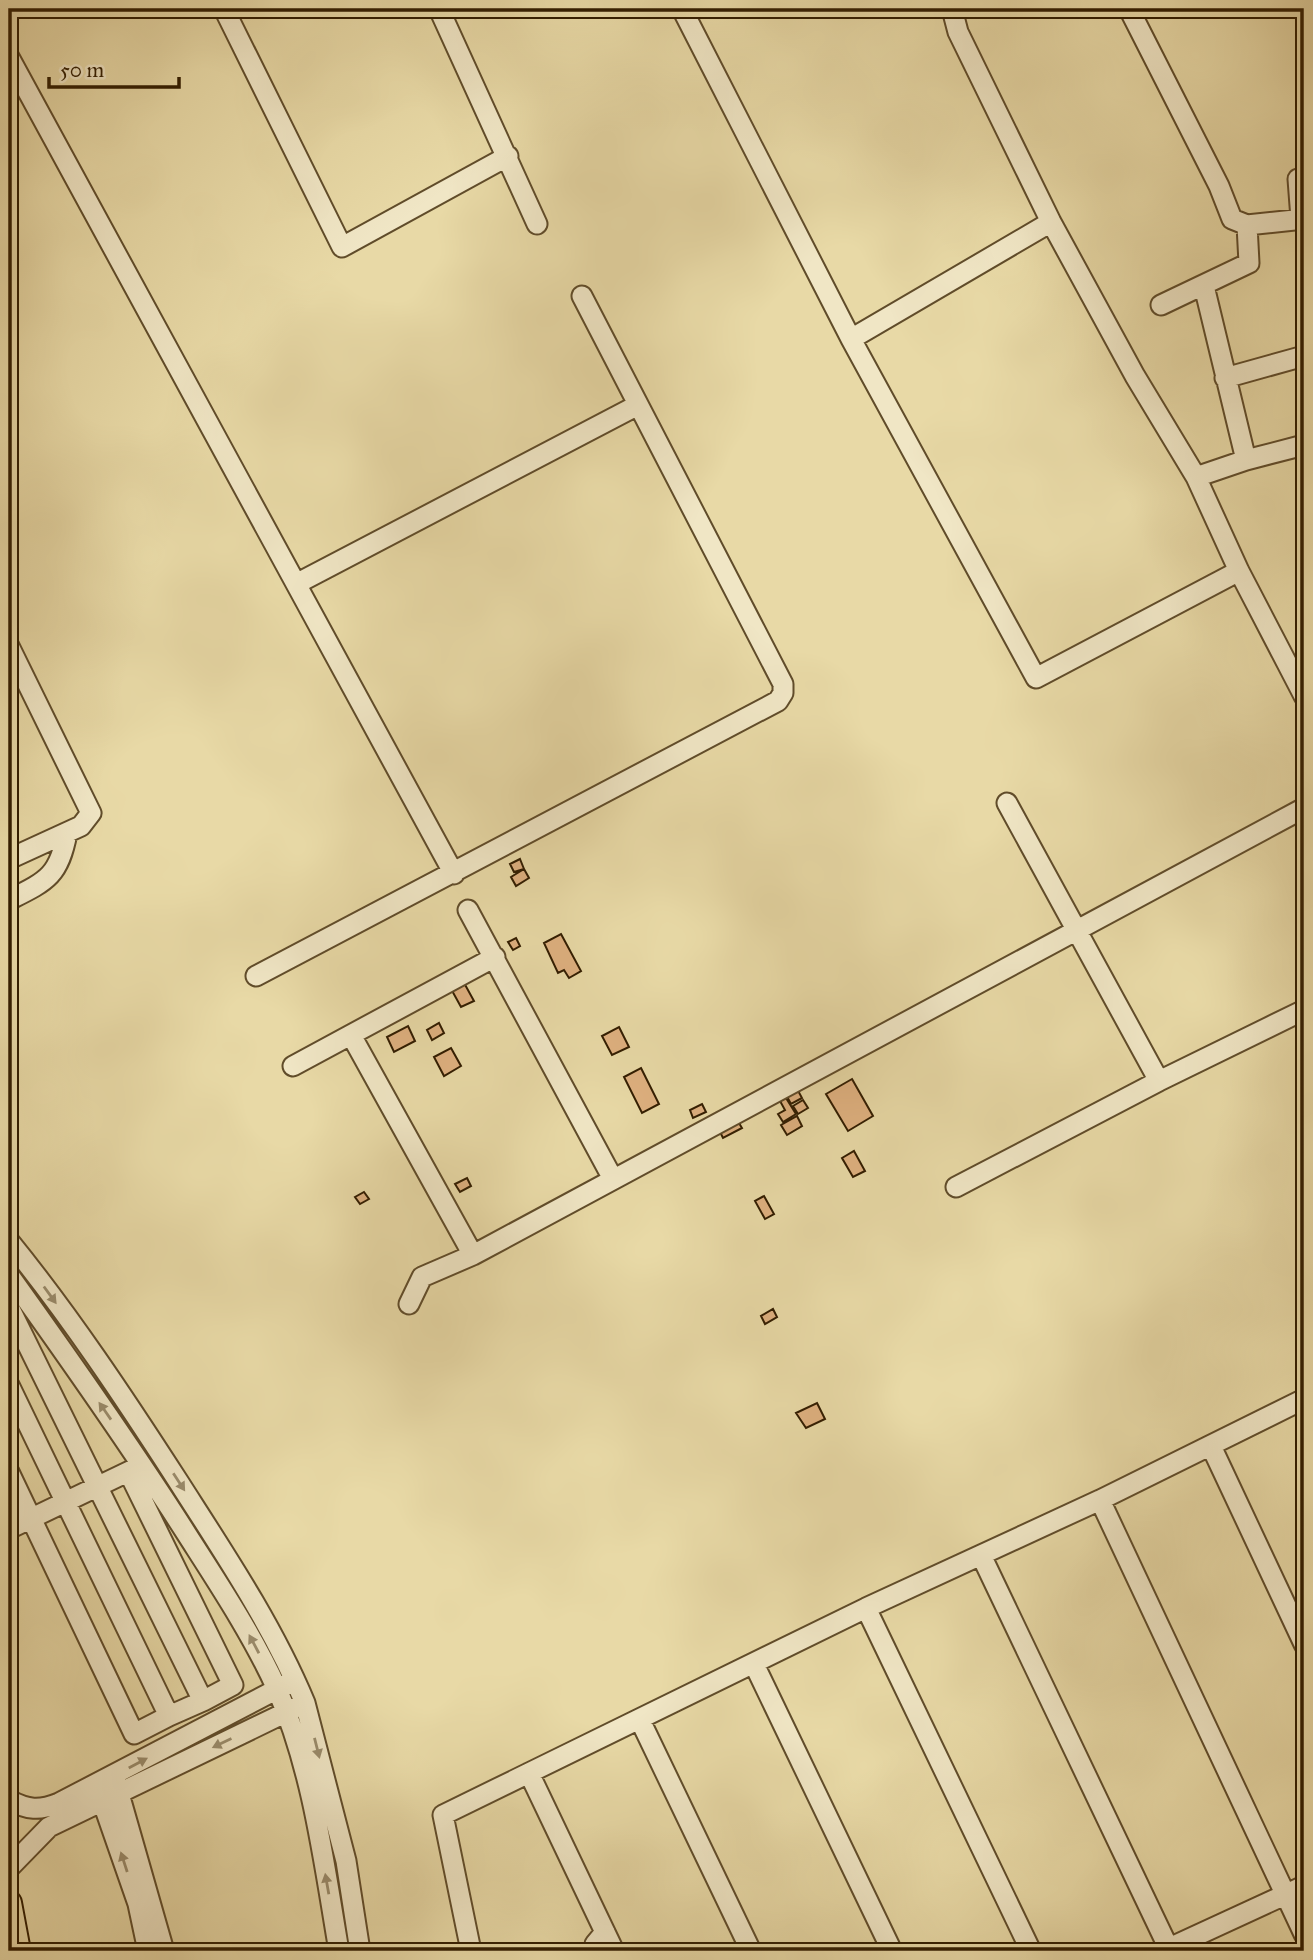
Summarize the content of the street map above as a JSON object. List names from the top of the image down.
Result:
{
  "scale_bar": "50 m"
}
